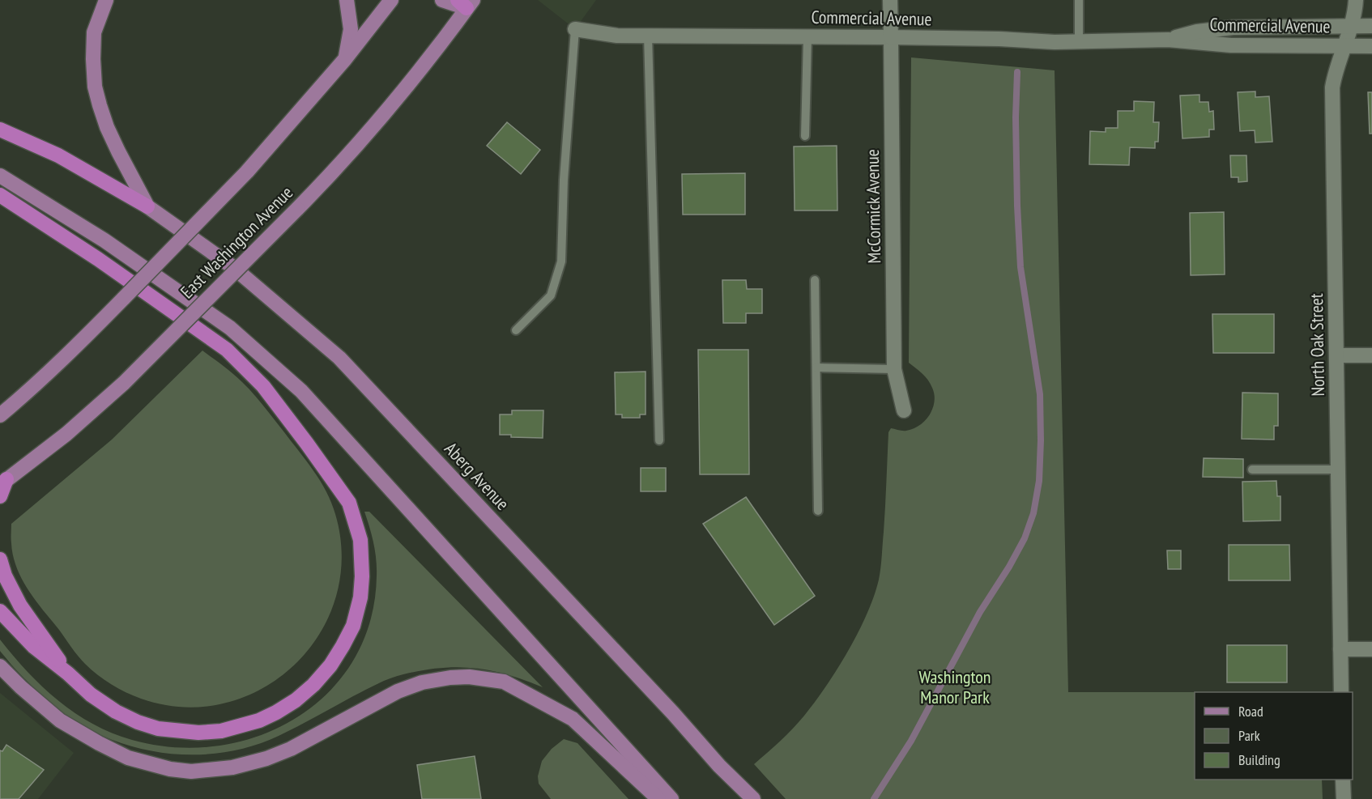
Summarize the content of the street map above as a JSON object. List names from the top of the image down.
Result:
{
  "streets": {
    "main road": ["East Washington Avenue", "Aberg Avenue"],
    "street": ["Commercial Avenue", "McCormick Avenue", "North Oak Street"]
  },
  "crossings": [
    ["Commercial Avenue", "McCormick Avenue"],
    ["Commercial Avenue", "North Oak Street"]
  ],
  "parks": ["Washington Manor Park"],
  "legend": ["Road", "Park", "Building"]
}
